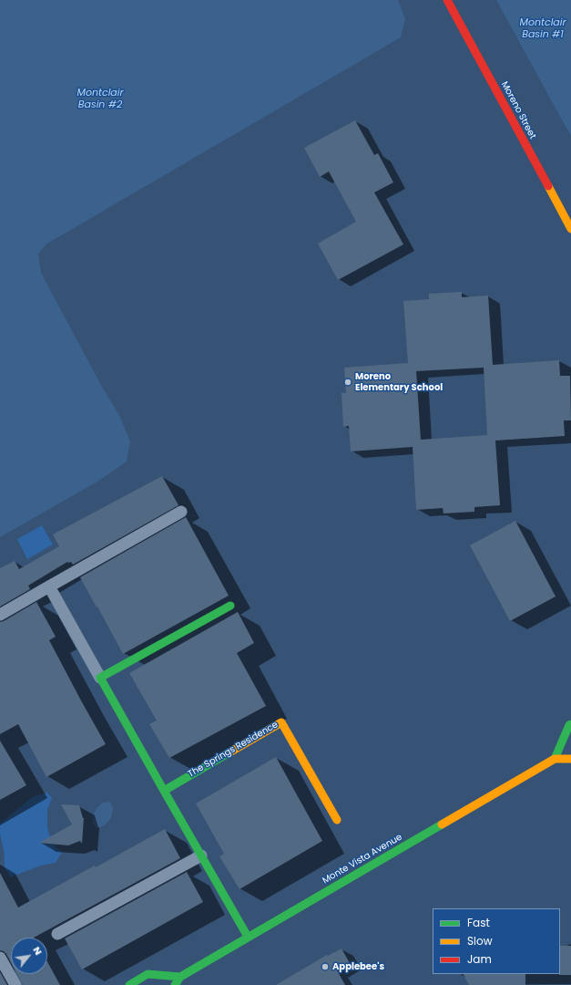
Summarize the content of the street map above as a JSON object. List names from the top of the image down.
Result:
{
  "streets": {
    "street": ["Moreno Street", "The Springs Residence", "Monte Vista Avenue"]
  },
  "water": ["Montclair Basin #1", "Montclair Basin #2"],
  "places": ["Moreno Elementary School", "Applebee's"],
  "legend": ["Fast", "Slow", "Jam"],
  "north": "top right"
}
